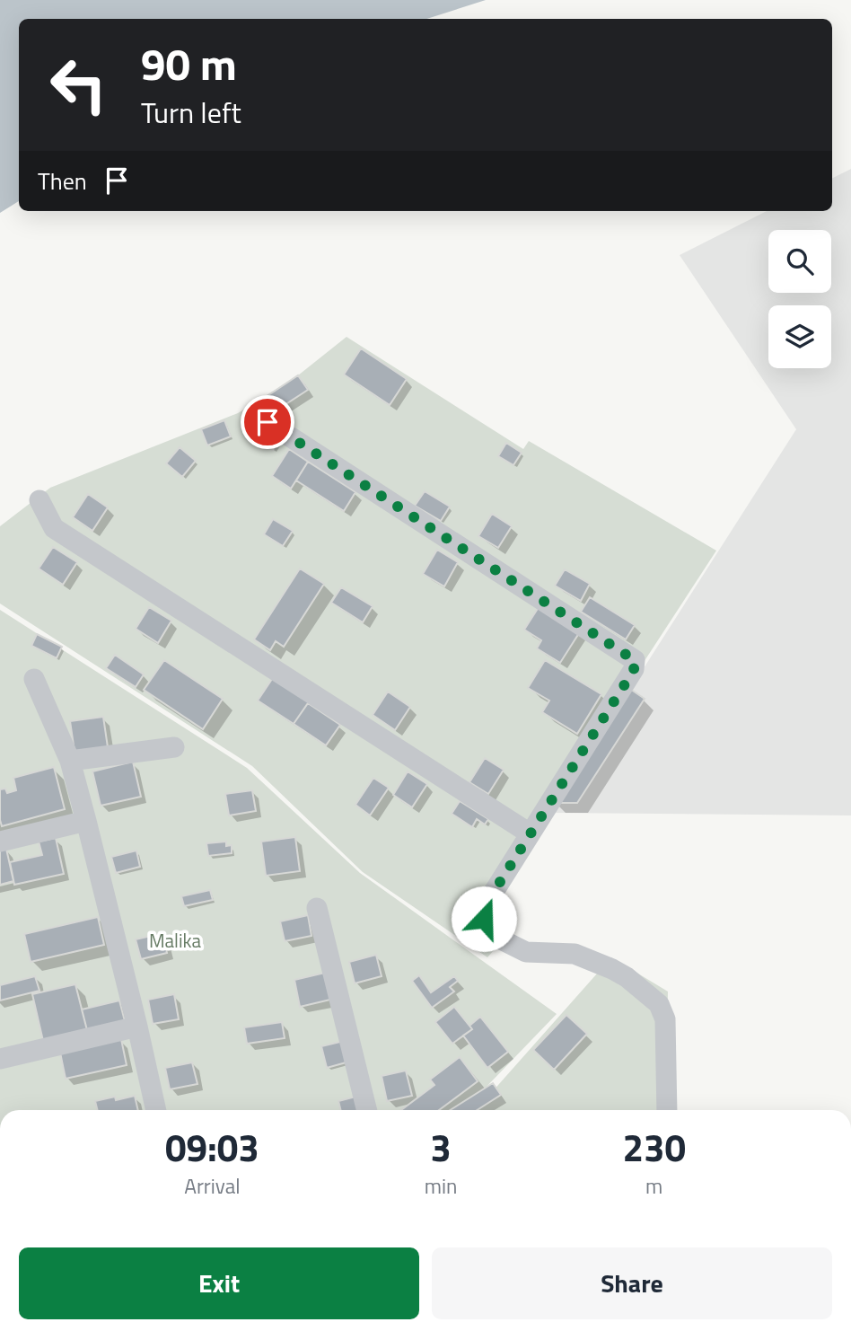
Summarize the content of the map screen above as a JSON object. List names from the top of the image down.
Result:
{
  "parks": ["Malika"],
  "page": {
    "turn": ["90 m", "Turn left"],
    "then": "Then",
    "eta": [
      "09:03",
      "Arrival",
      "3",
      "min",
      "230",
      "m"
    ],
    "buttons": ["Exit", "Share"]
  }
}
